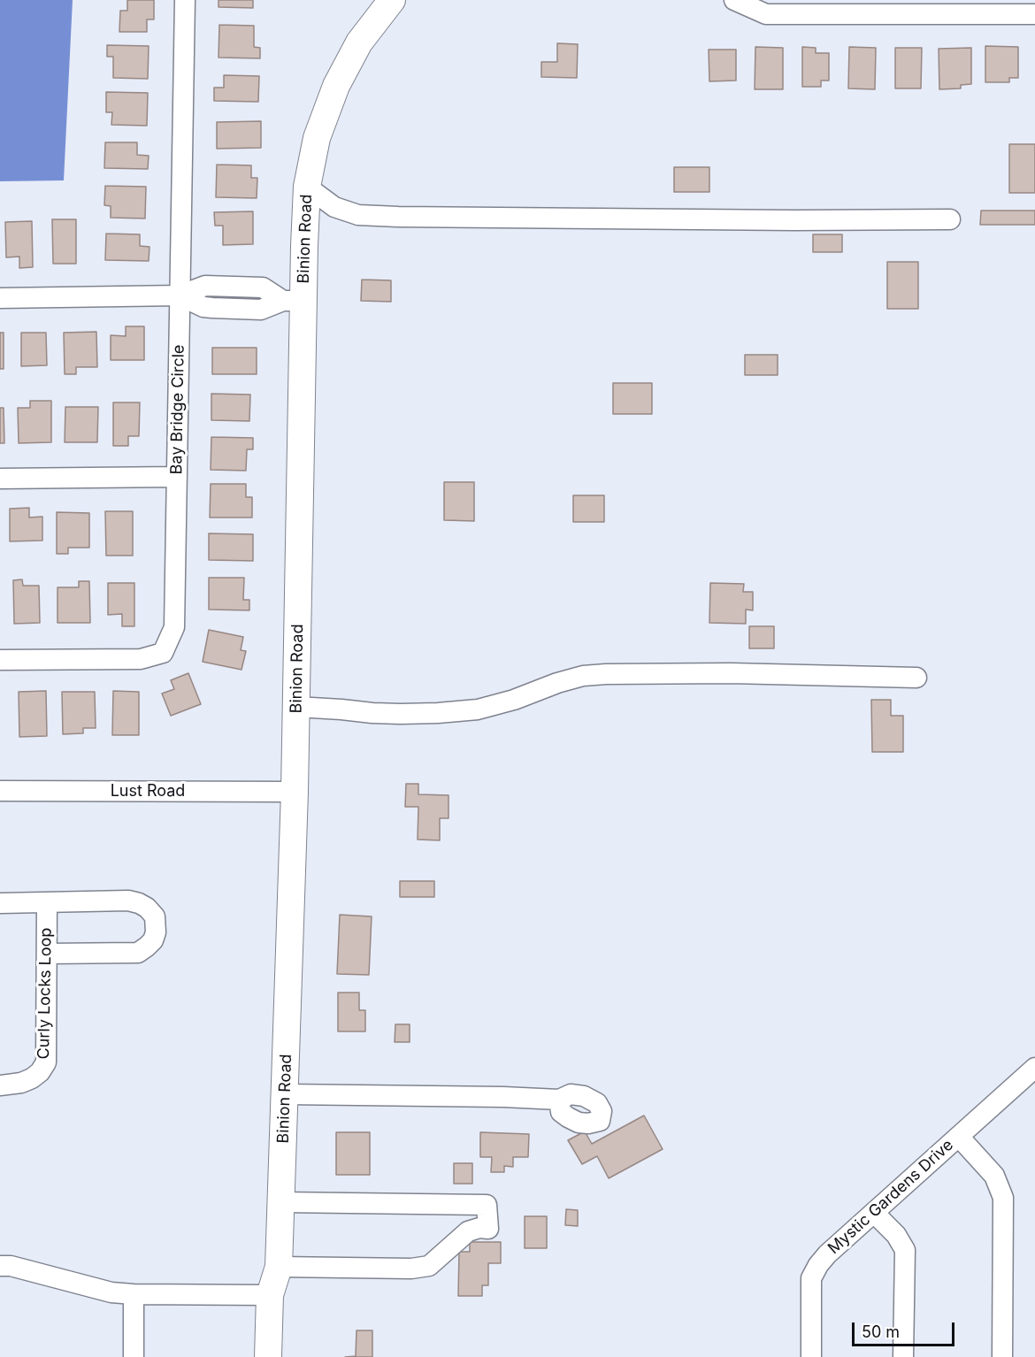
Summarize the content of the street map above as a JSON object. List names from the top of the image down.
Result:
{
  "streets": {
    "main road": ["Binion Road"],
    "street": [
      "Bay Bridge Circle",
      "Lust Road",
      "Curly Locks Loop",
      "Mystic Gardens Drive"
    ]
  },
  "crossings": [
    ["Binion Road", "Lust Road"]
  ],
  "scale_bar": "50 m"
}
